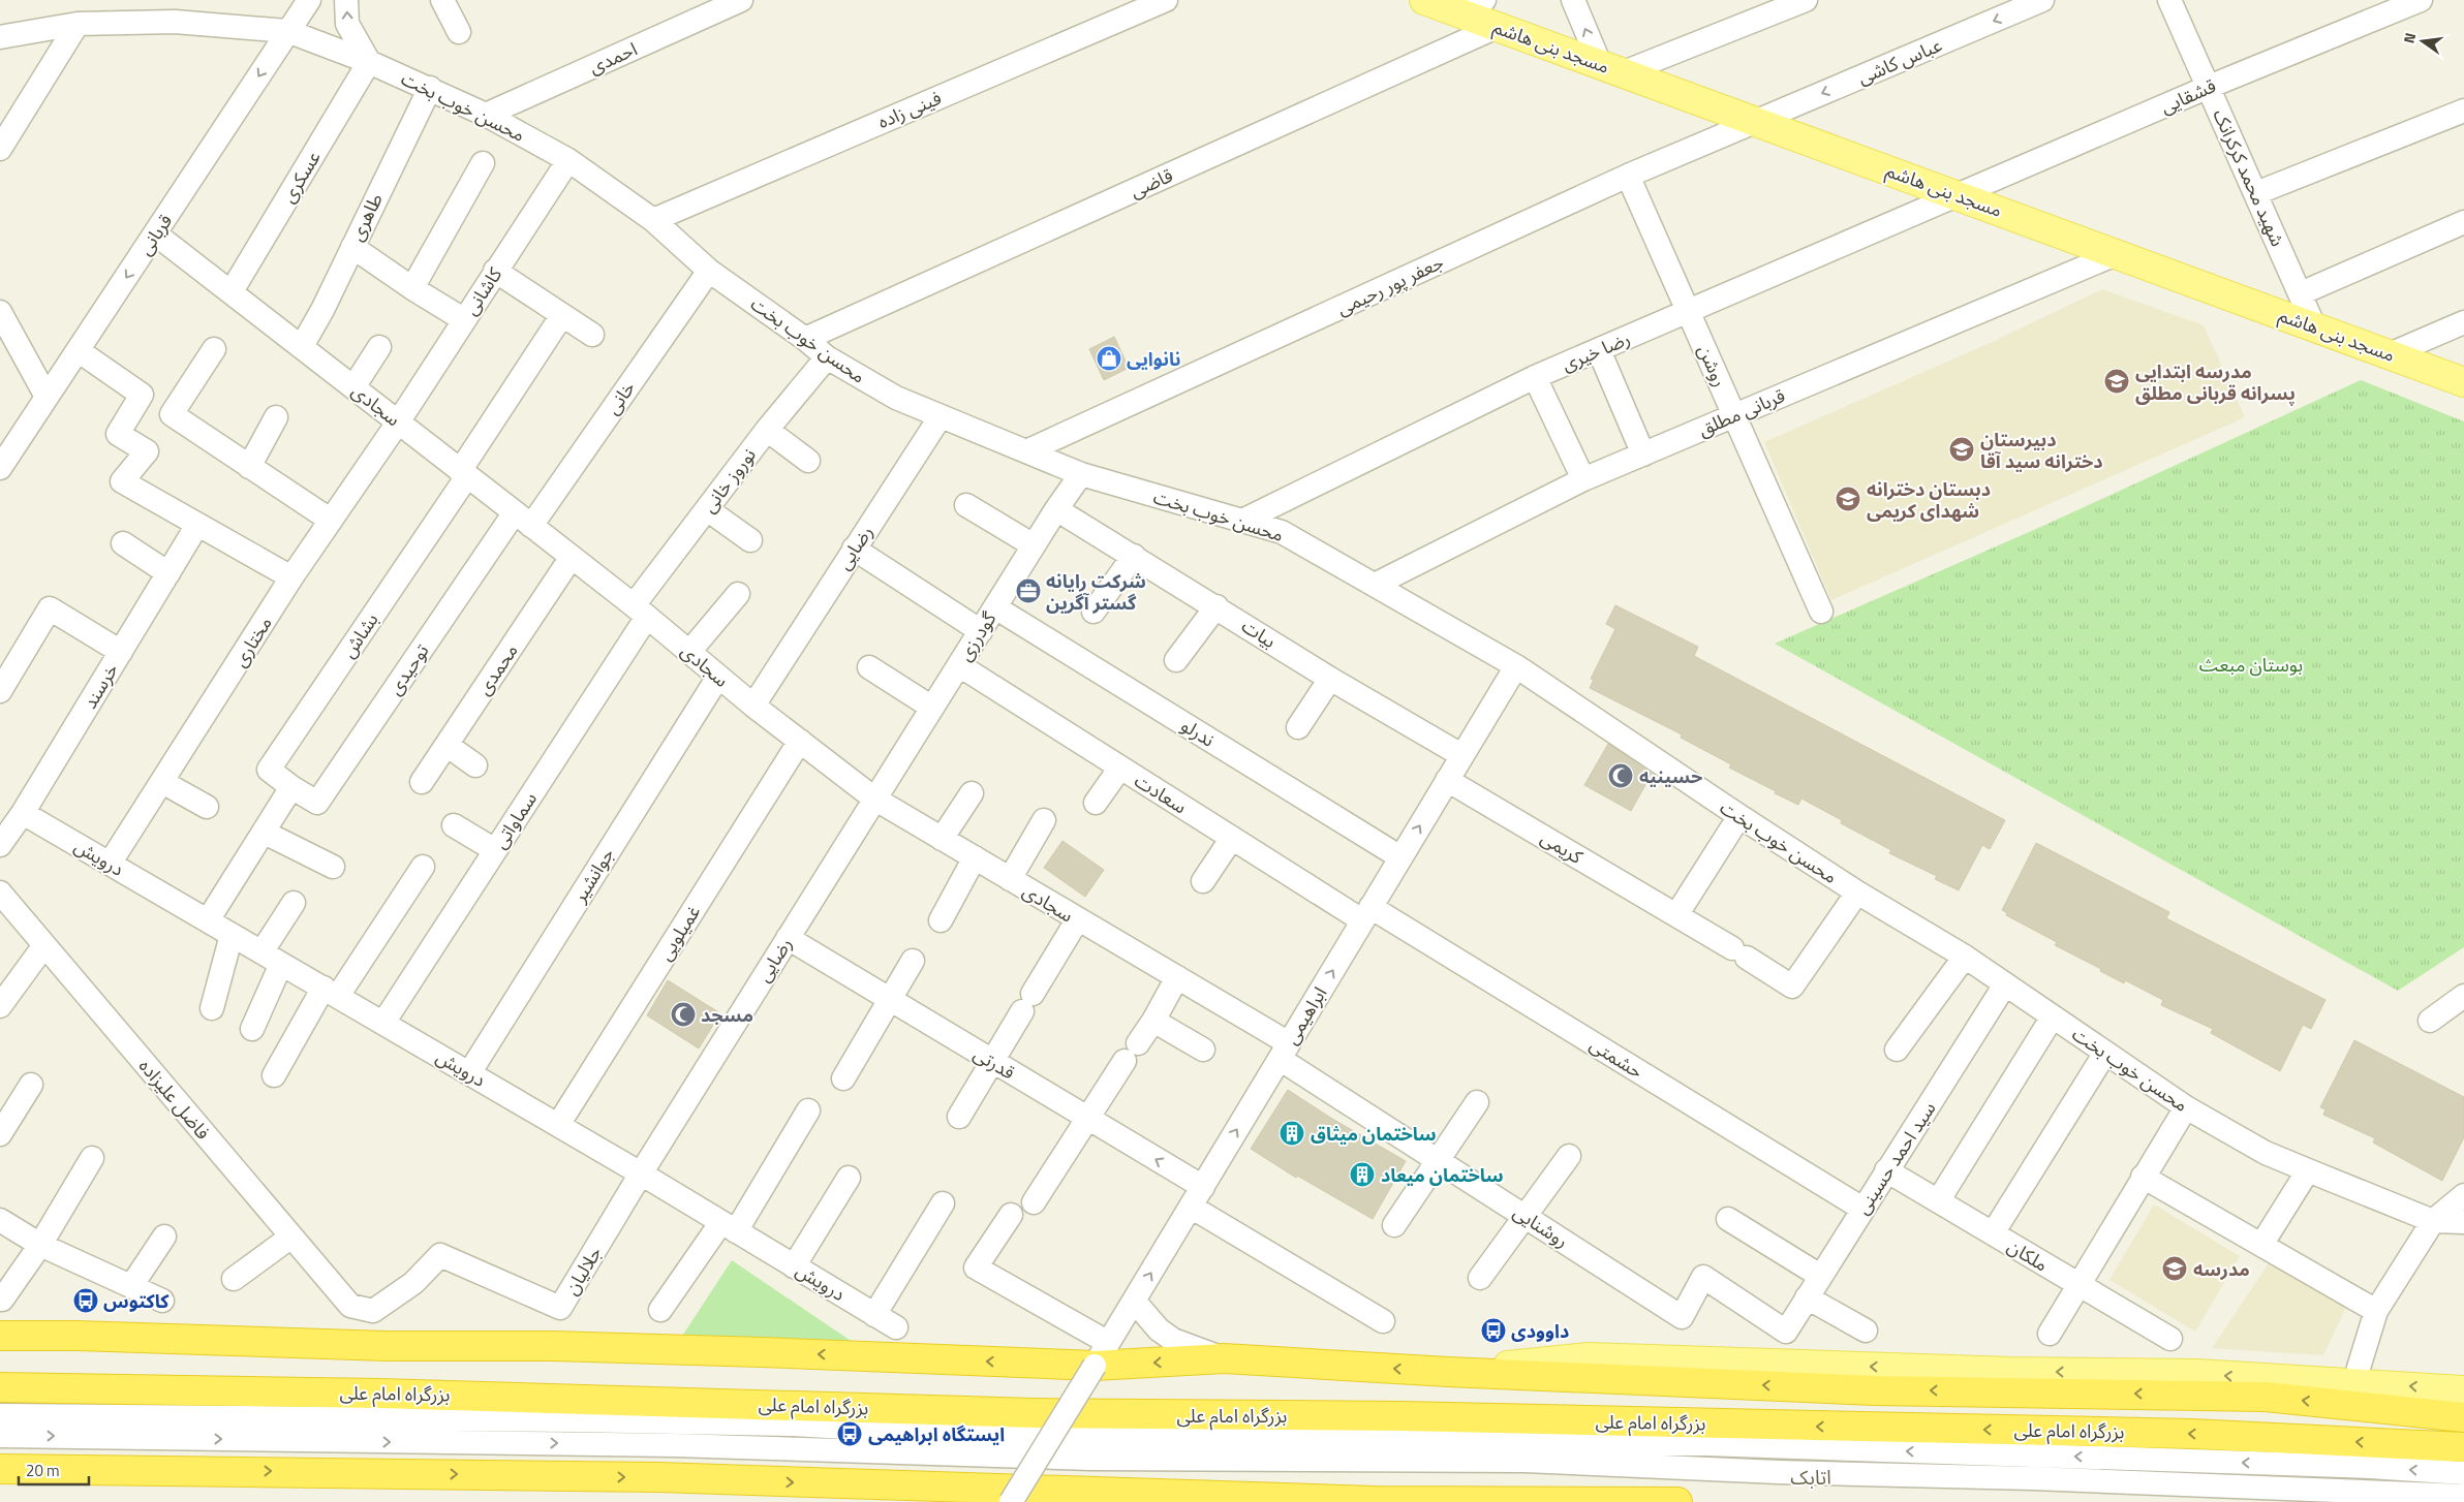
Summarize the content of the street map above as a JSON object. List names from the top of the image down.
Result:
{
  "streets": {
    "highway": ["بزرگراه امام علی"],
    "main road": ["مسجد بنی هاشم"],
    "street": [
      "احمدی",
      "عباس کاشی",
      "قشقایی",
      "محسن خوب بخت",
      "فینی زاده",
      "عسکری",
      "شهید محمد کرکرانک",
      "قاضی",
      "طاهری",
      "قربانی",
      "جعفر پور رحیمی",
      "کاشانی",
      "رضا خیری",
      "روشن",
      "خانی",
      "سجادی",
      "قربانی مطلق",
      "نوروز خانی",
      "رضایی",
      "بیات",
      "بشاش",
      "گودرزی",
      "مختاری",
      "توحیدی",
      "محمدی",
      "خرسند",
      "ندرلو",
      "سعادت",
      "سماواتی",
      "کریمی",
      "درویش",
      "جوانشیر",
      "غمیلویی",
      "ابراهیمی",
      "حشمتی",
      "قدرتی",
      "فاضل علیزاده",
      "سید احمد حسینی",
      "روشنایی",
      "ملکان",
      "جلالیان"
    ]
  },
  "crossings": [
    ["مسجد بنی هاشم", "عباس کاشی"],
    ["مسجد بنی هاشم", "قشقایی"],
    ["مسجد بنی هاشم", "شهید محمد کرکرانک"],
    ["مسجد بنی هاشم", "قاضی"],
    ["مسجد بنی هاشم", "جعفر پور رحیمی"],
    ["مسجد بنی هاشم", "رضا خیری"],
    ["مسجد بنی هاشم", "قربانی مطلق"],
    ["احمدی", "محسن خوب بخت"],
    ["عباس کاشی", "جعفر پور رحیمی"],
    ["قشقایی", "شهید محمد کرکرانک"],
    ["قشقایی", "رضا خیری"],
    ["محسن خوب بخت", "فینی زاده"],
    ["محسن خوب بخت", "عسکری"],
    ["محسن خوب بخت", "قاضی"],
    ["محسن خوب بخت", "طاهری"],
    ["محسن خوب بخت", "قربانی"],
    ["محسن خوب بخت", "جعفر پور رحیمی"],
    ["محسن خوب بخت", "کاشانی"],
    ["محسن خوب بخت", "رضا خیری"],
    ["محسن خوب بخت", "خانی"],
    ["محسن خوب بخت", "قربانی مطلق"],
    ["محسن خوب بخت", "نوروز خانی"],
    ["محسن خوب بخت", "رضایی"],
    ["محسن خوب بخت", "گودرزی"],
    ["محسن خوب بخت", "کریمی"],
    ["محسن خوب بخت", "ابراهیمی"],
    ["محسن خوب بخت", "سید احمد حسینی"],
    ["عسکری", "سجادی"],
    ["طاهری", "سجادی"],
    ["قربانی", "سجادی"],
    ["جعفر پور رحیمی", "روشن"],
    ["کاشانی", "سجادی"],
    ["کاشانی", "مختاری"],
    ["رضا خیری", "روشن"],
    ["روشن", "قربانی مطلق"],
    ["خانی", "سجادی"],
    ["خانی", "توحیدی"],
    ["سجادی", "نوروز خانی"],
    ["سجادی", "رضایی"],
    ["سجادی", "بشاش"],
    ["سجادی", "گودرزی"],
    ["سجادی", "مختاری"],
    ["سجادی", "توحیدی"],
    ["سجادی", "محمدی"],
    ["سجادی", "سماواتی"],
    ["سجادی", "جوانشیر"],
    ["سجادی", "غمیلویی"],
    ["سجادی", "ابراهیمی"],
    ["سجادی", "روشنایی"],
    ["نوروز خانی", "سماواتی"],
    ["رضایی", "گودرزی"],
    ["رضایی", "درویش"],
    ["رضایی", "قدرتی"],
    ["رضایی", "جلالیان"],
    ["بیات", "گودرزی"],
    ["بیات", "ابراهیمی"],
    ["بشاش", "توحیدی"],
    ["گودرزی", "ندرلو"],
    ["گودرزی", "سعادت"],
    ["مختاری", "درویش"],
    ["خرسند", "درویش"],
    ["ندرلو", "ابراهیمی"],
    ["سعادت", "ابراهیمی"],
    ["سعادت", "حشمتی"],
    ["سماواتی", "درویش"],
    ["کریمی", "ابراهیمی"],
    ["درویش", "جوانشیر"],
    ["درویش", "غمیلویی"],
    ["درویش", "جلالیان"],
    ["ابراهیمی", "حشمتی"],
    ["ابراهیمی", "قدرتی"],
    ["ابراهیمی", "روشنایی"],
    ["حشمتی", "سید احمد حسینی"],
    ["فاضل علیزاده", "جلالیان"],
    ["سید احمد حسینی", "روشنایی"],
    ["سید احمد حسینی", "ملکان"]
  ],
  "one_way": ["عباس کاشی"],
  "districts": ["اتابک"],
  "parks": ["بوستان مبعث"],
  "places": {
    "shop": ["نانوایی"],
    "school or university": [
      "مدرسه ابتدایی پسرانه قربانی مطلق",
      "دبیرستان دخترانه سید آقا",
      "دبستان دخترانه شهدای کریمی",
      "مدرسه"
    ],
    "office": ["شرکت رایانه گستر آگرین"],
    "mosque": ["حسینیه", "مسجد"],
    "building": ["ساختمان میثاق", "ساختمان میعاد"],
    "bus stop": ["کاکتوس", "داوودی", "ایستگاه ابراهیمی"]
  },
  "scale_bar": "20 m",
  "north": "left"
}
